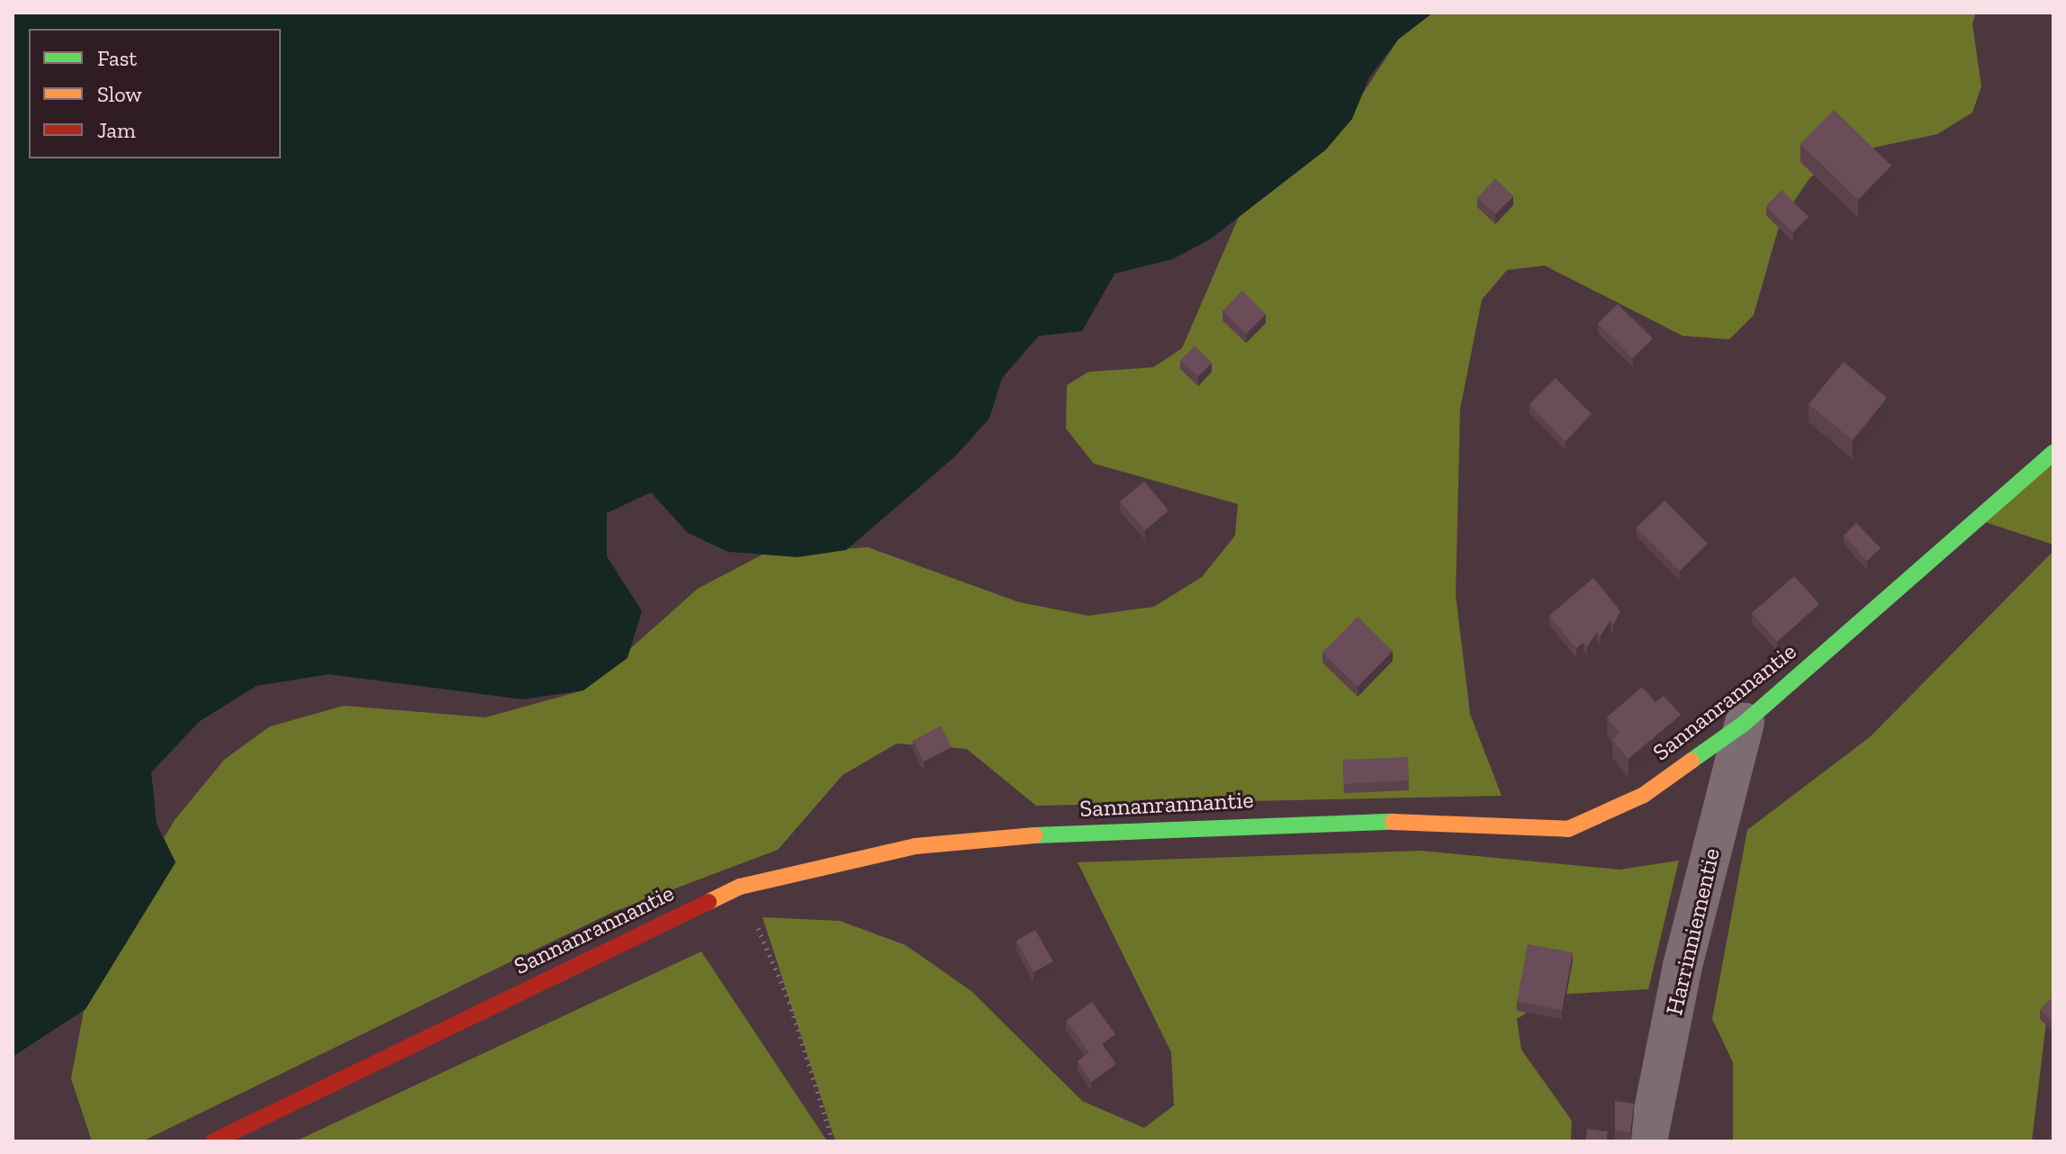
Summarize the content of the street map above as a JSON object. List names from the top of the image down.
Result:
{
  "streets": {
    "street": ["Sannanrannantie", "Harrinniementie"]
  },
  "crossings": [
    ["Sannanrannantie", "Harrinniementie"]
  ],
  "legend": ["Fast", "Slow", "Jam"]
}
